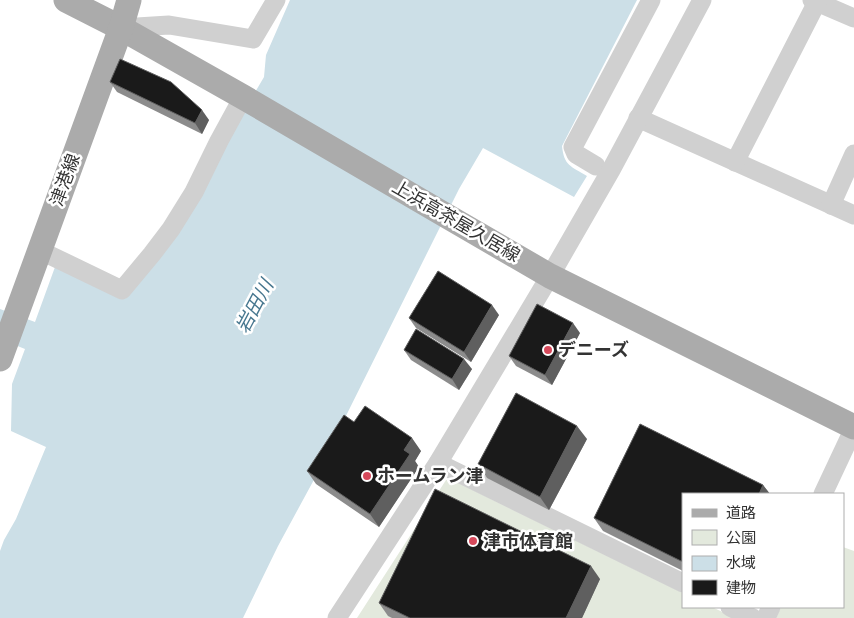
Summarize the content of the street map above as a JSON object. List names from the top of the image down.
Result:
{
  "streets": {
    "main road": ["津港線", "上浜高茶屋久居線"]
  },
  "crossings": [
    ["津港線", "上浜高茶屋久居線"]
  ],
  "water": ["岩田川"],
  "places": ["デニーズ", "ホームラン津", "津市体育館"],
  "legend": [
    "道路",
    "公園",
    "水域",
    "建物"
  ]
}
